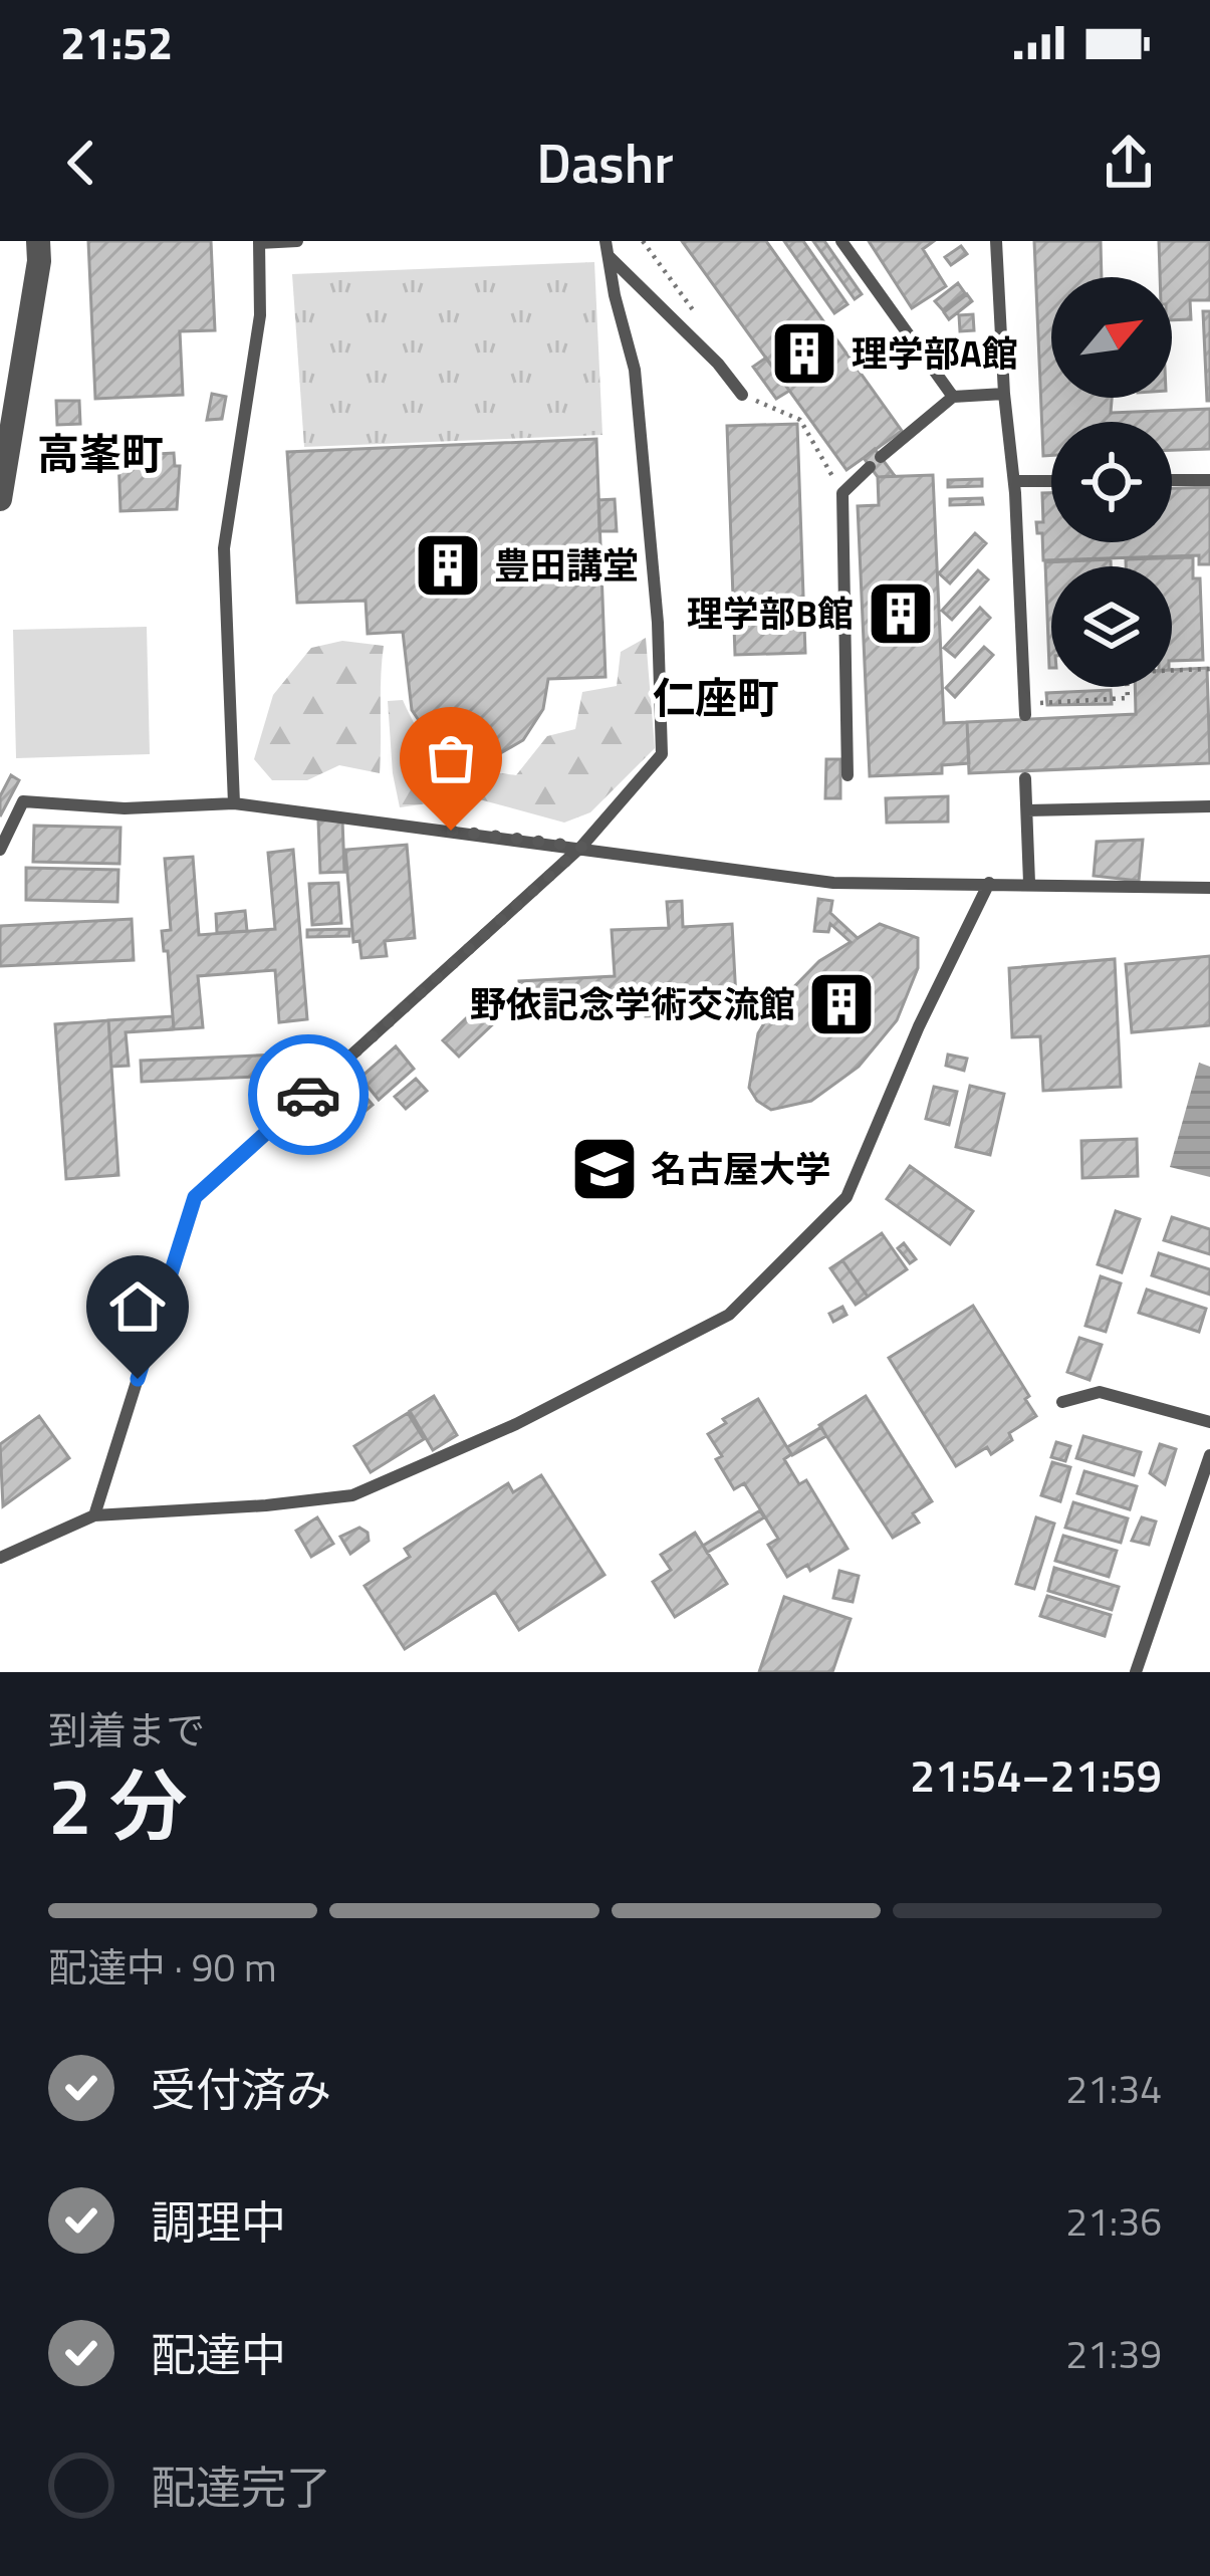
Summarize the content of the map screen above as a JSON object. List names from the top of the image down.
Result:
{
  "districts": ["高峯町", "仁座町"],
  "places": {
    "building": [
      "理学部A館",
      "豊田講堂",
      "理学部B館",
      "野依記念学術交流館"
    ],
    "school or university": ["名古屋大学"]
  },
  "north": "top right",
  "page": {
    "status": "21:52",
    "header": "Dashr",
    "heading": ["2 分", "到着まで", "21:54–21:59"],
    "bar": "配達中 · 90 m",
    "list": [
      ["受付済み", "21:34"],
      ["調理中", "21:36"],
      ["配達中", "21:39"],
      "配達完了"
    ]
  }
}
